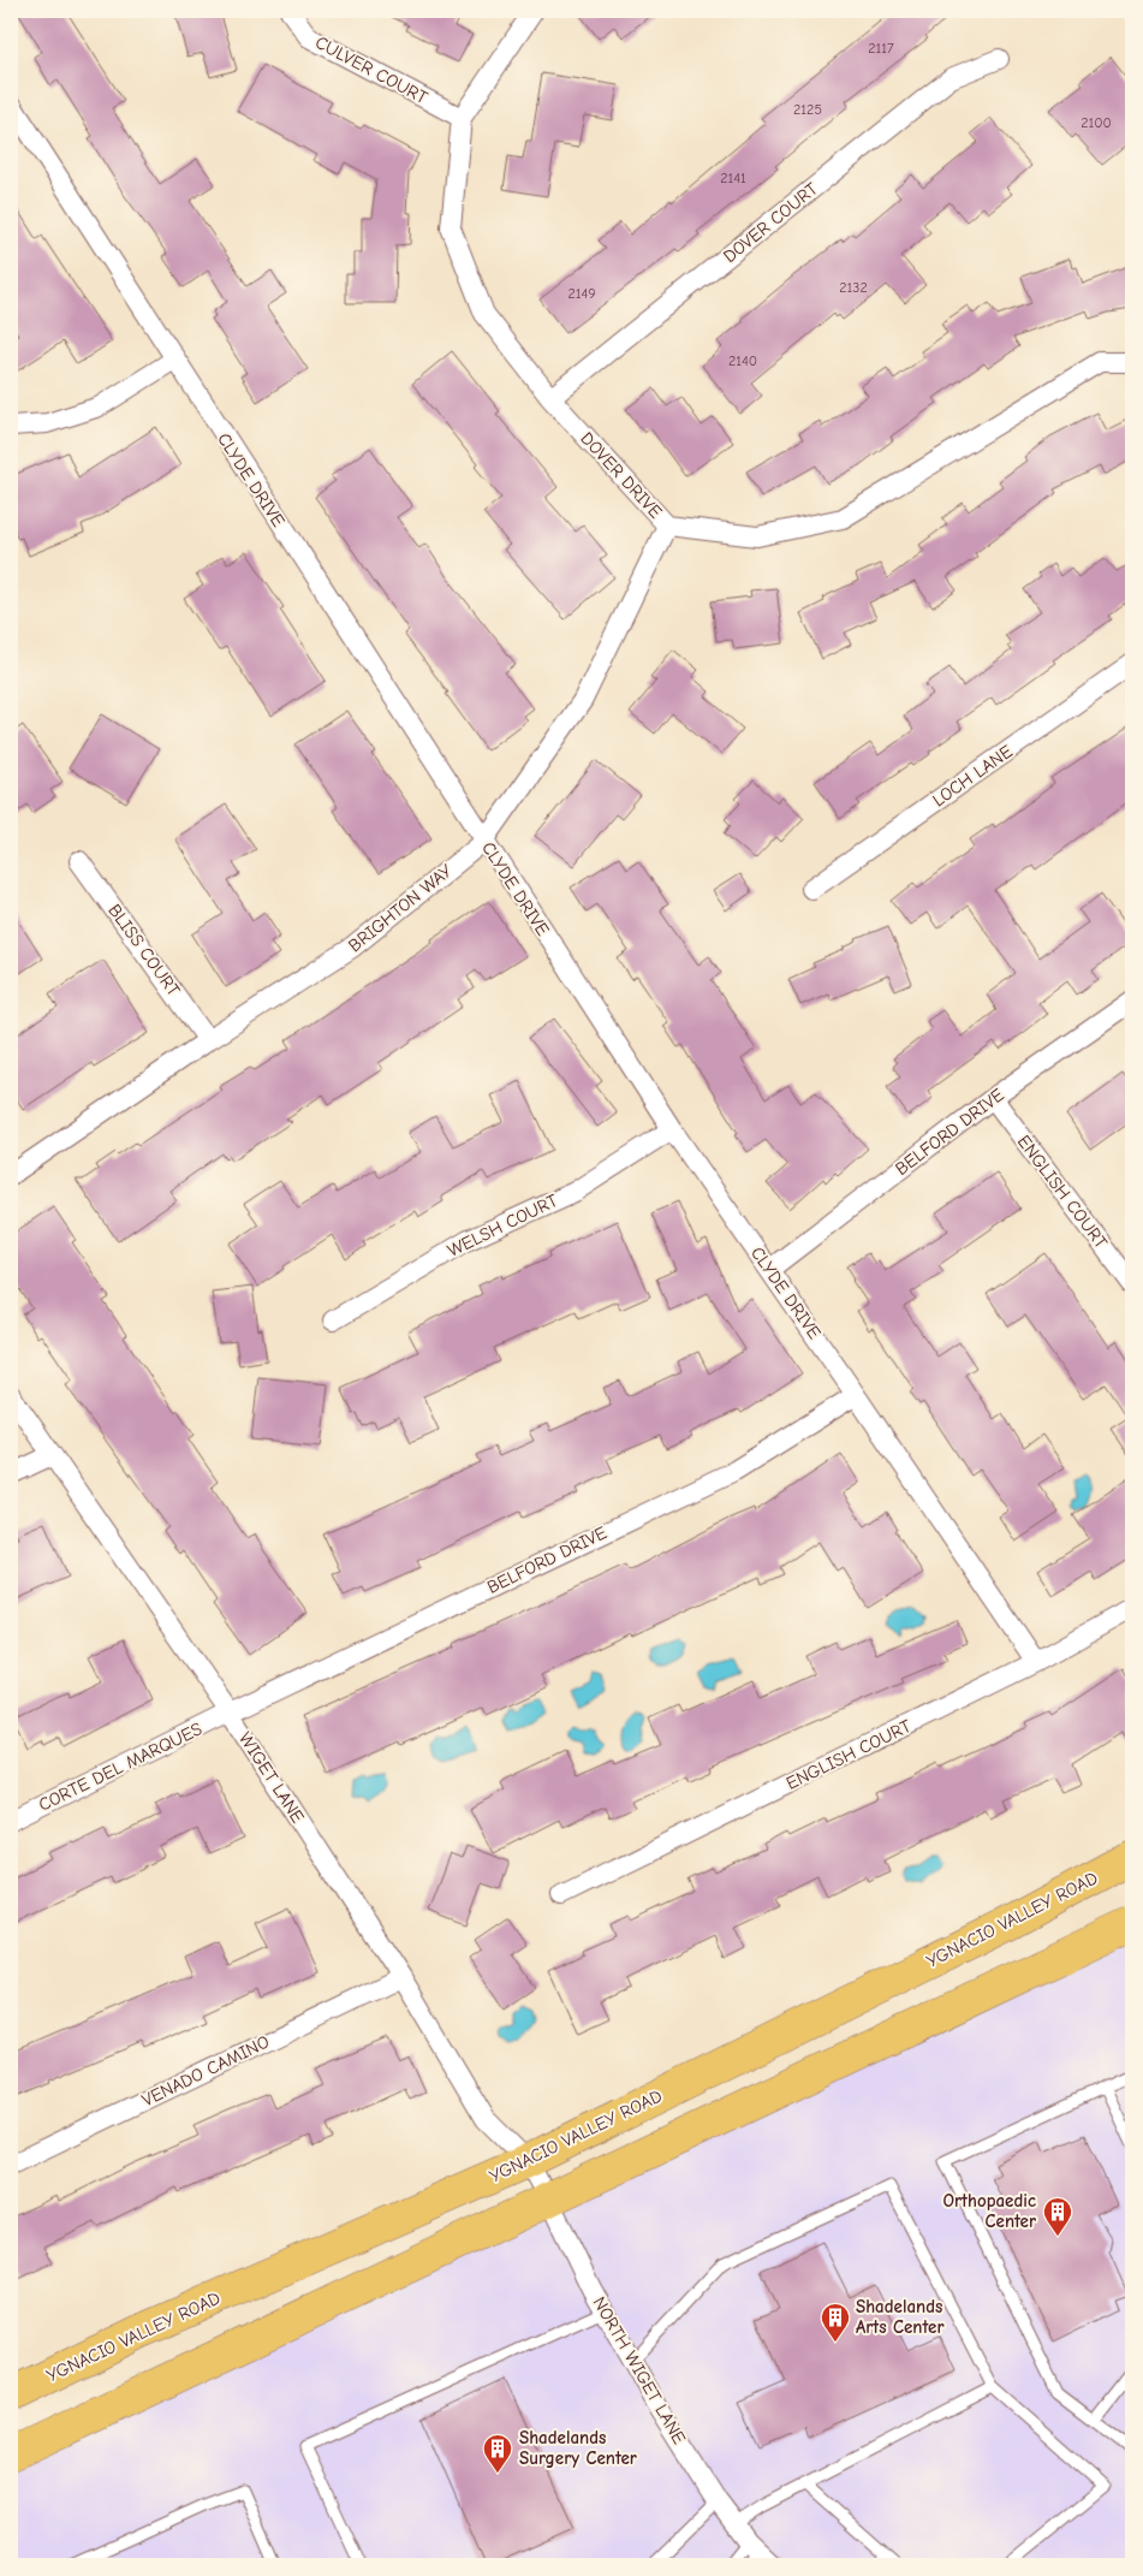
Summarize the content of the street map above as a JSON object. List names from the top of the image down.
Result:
{
  "streets": {
    "highway": ["YGNACIO VALLEY ROAD"],
    "street": [
      "CULVER COURT",
      "DOVER COURT",
      "DOVER DRIVE",
      "CLYDE DRIVE",
      "LOCH LANE",
      "BRIGHTON WAY",
      "BLISS COURT",
      "BELFORD DRIVE",
      "ENGLISH COURT",
      "WELSH COURT",
      "CORTE DEL MARQUES",
      "WIGET LANE",
      "VENADO CAMINO",
      "NORTH WIGET LANE"
    ]
  },
  "crossings": [
    ["CULVER COURT", "DOVER DRIVE"],
    ["DOVER COURT", "DOVER DRIVE"],
    ["DOVER DRIVE", "BRIGHTON WAY"],
    ["CLYDE DRIVE", "BRIGHTON WAY"],
    ["CLYDE DRIVE", "BELFORD DRIVE"],
    ["CLYDE DRIVE", "ENGLISH COURT"],
    ["CLYDE DRIVE", "WELSH COURT"],
    ["BRIGHTON WAY", "BLISS COURT"],
    ["BELFORD DRIVE", "ENGLISH COURT"],
    ["BELFORD DRIVE", "CORTE DEL MARQUES"],
    ["BELFORD DRIVE", "WIGET LANE"],
    ["CORTE DEL MARQUES", "WIGET LANE"],
    ["WIGET LANE", "YGNACIO VALLEY ROAD"],
    ["WIGET LANE", "VENADO CAMINO"],
    ["WIGET LANE", "NORTH WIGET LANE"],
    ["YGNACIO VALLEY ROAD", "NORTH WIGET LANE"]
  ],
  "places": {
    "building": ["Orthopaedic Center", "Shadelands Arts Center", "Shadelands Surgery Center"]
  },
  "house_numbers": [
    "2117",
    "2125",
    "2100",
    "2141",
    "2132",
    "2149",
    "2140"
  ]
}
